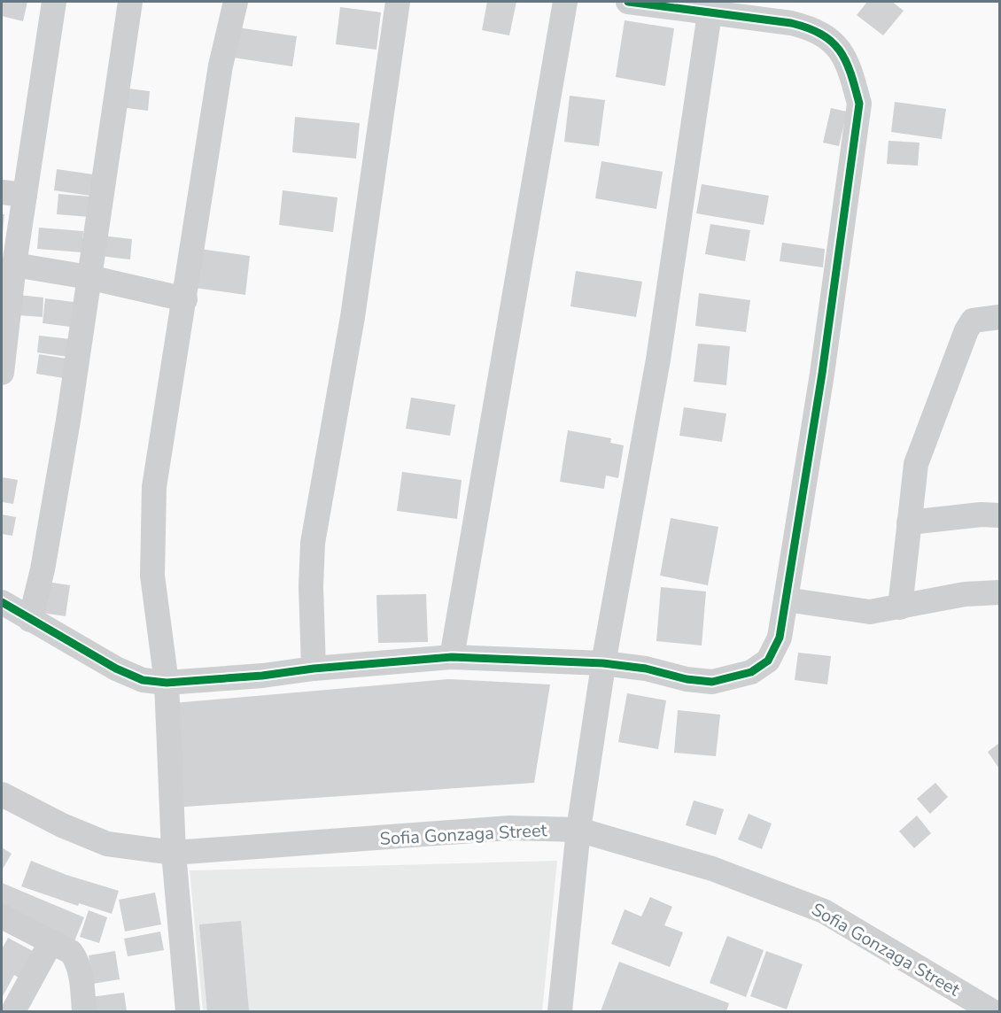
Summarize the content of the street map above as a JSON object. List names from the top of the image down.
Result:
{
  "streets": {
    "street": ["Sofia Gonzaga Street"]
  }
}
